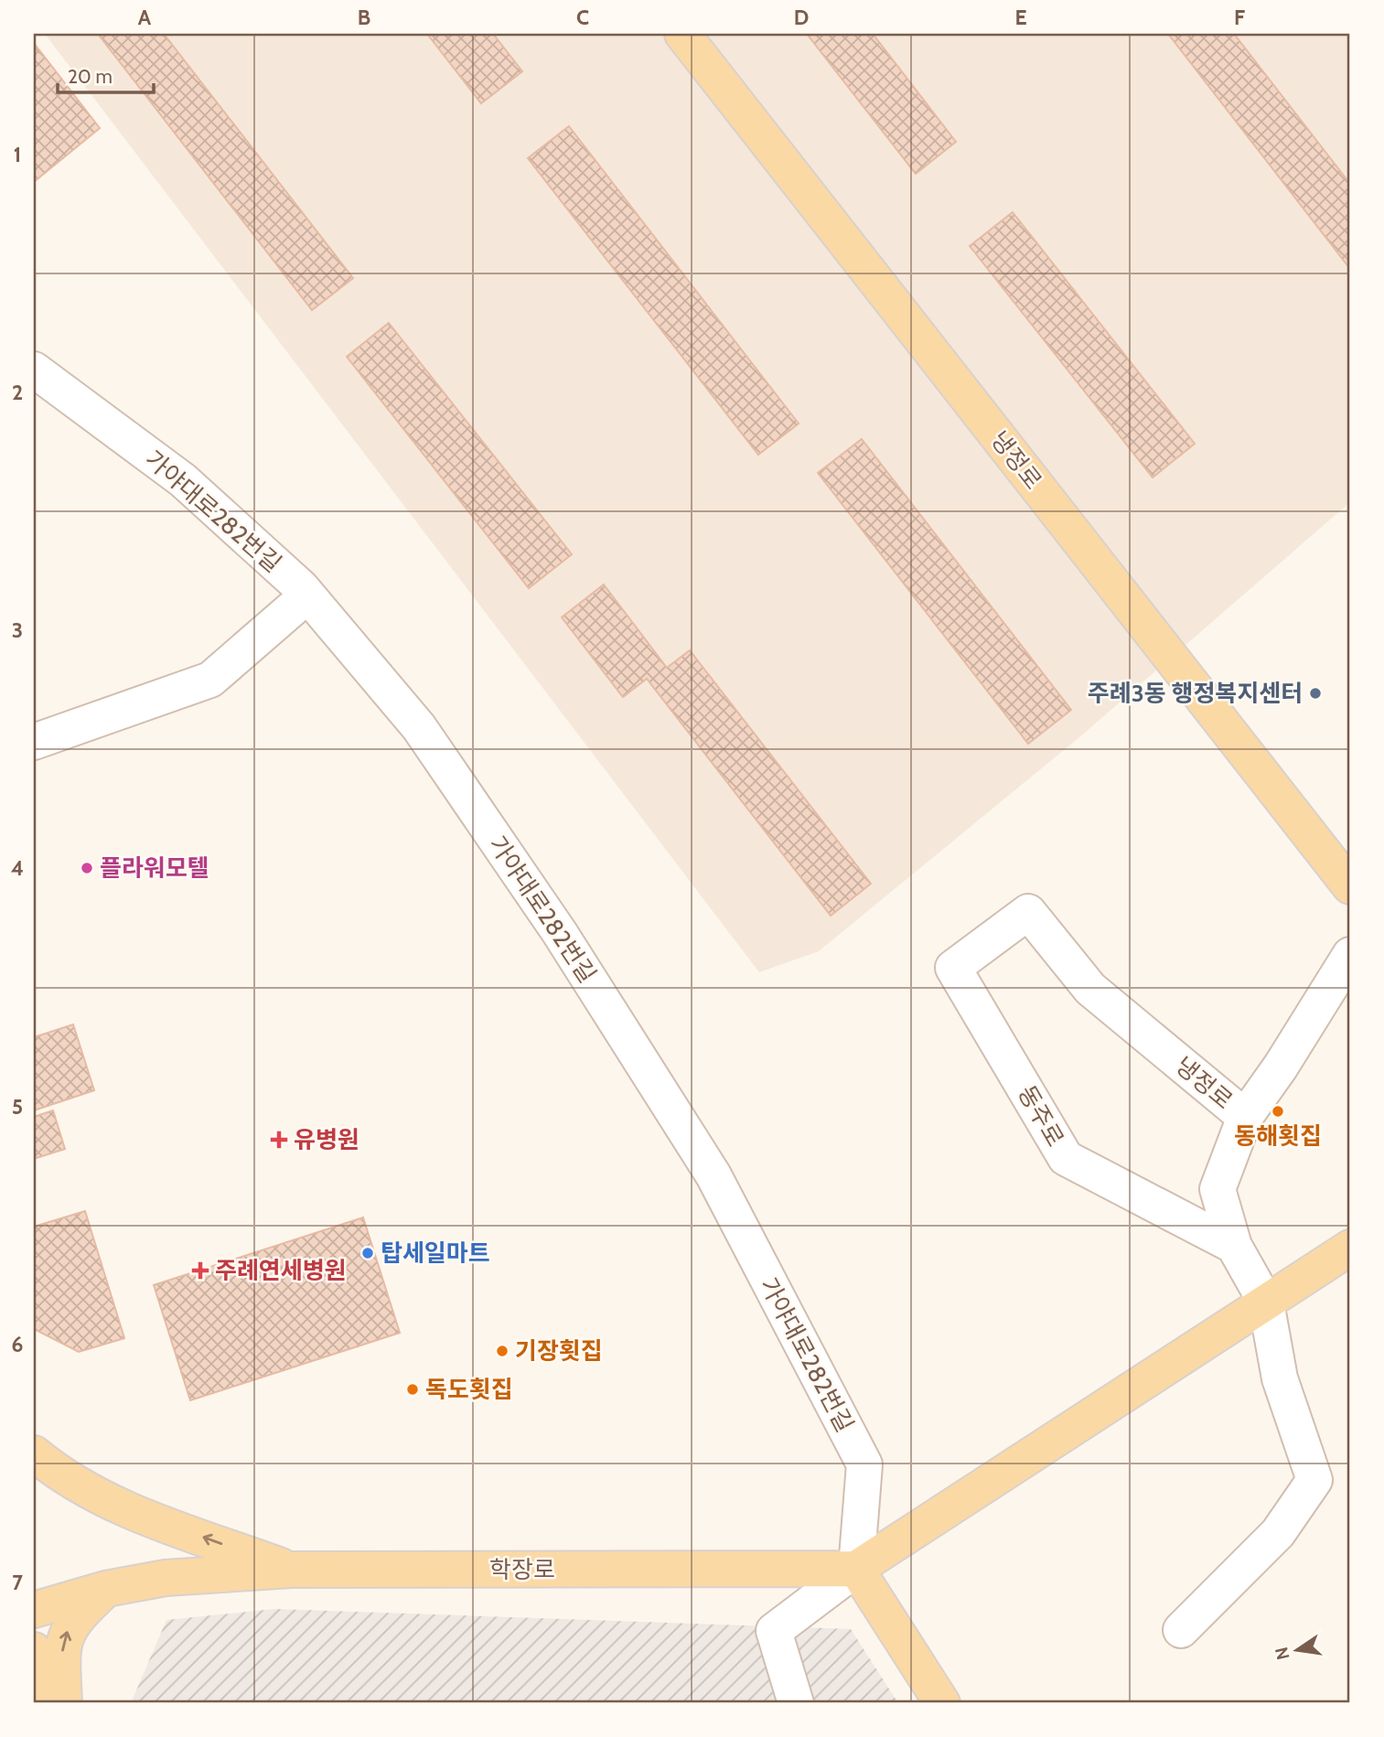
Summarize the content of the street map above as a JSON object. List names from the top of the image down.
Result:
{
  "streets": {
    "main road": ["냉정로", "학장로"],
    "street": ["가야대로282번길", "동주로"]
  },
  "crossings": [
    ["냉정로", "동주로"],
    ["가야대로282번길", "학장로"]
  ],
  "places": {
    "other": [
      "주례3동 행정복지센터",
      "플라워모텔",
      "동해횟집",
      "탑세일마트",
      "기장횟집",
      "독도횟집"
    ],
    "health": ["유병원", "주례연세병원"]
  },
  "scale_bar": "20 m",
  "north": "left",
  "grid": {
    "columns": [
      "A",
      "B",
      "C",
      "D",
      "E",
      "F"
    ],
    "rows": [
      "1",
      "2",
      "3",
      "4",
      "5",
      "6",
      "7"
    ]
  }
}
